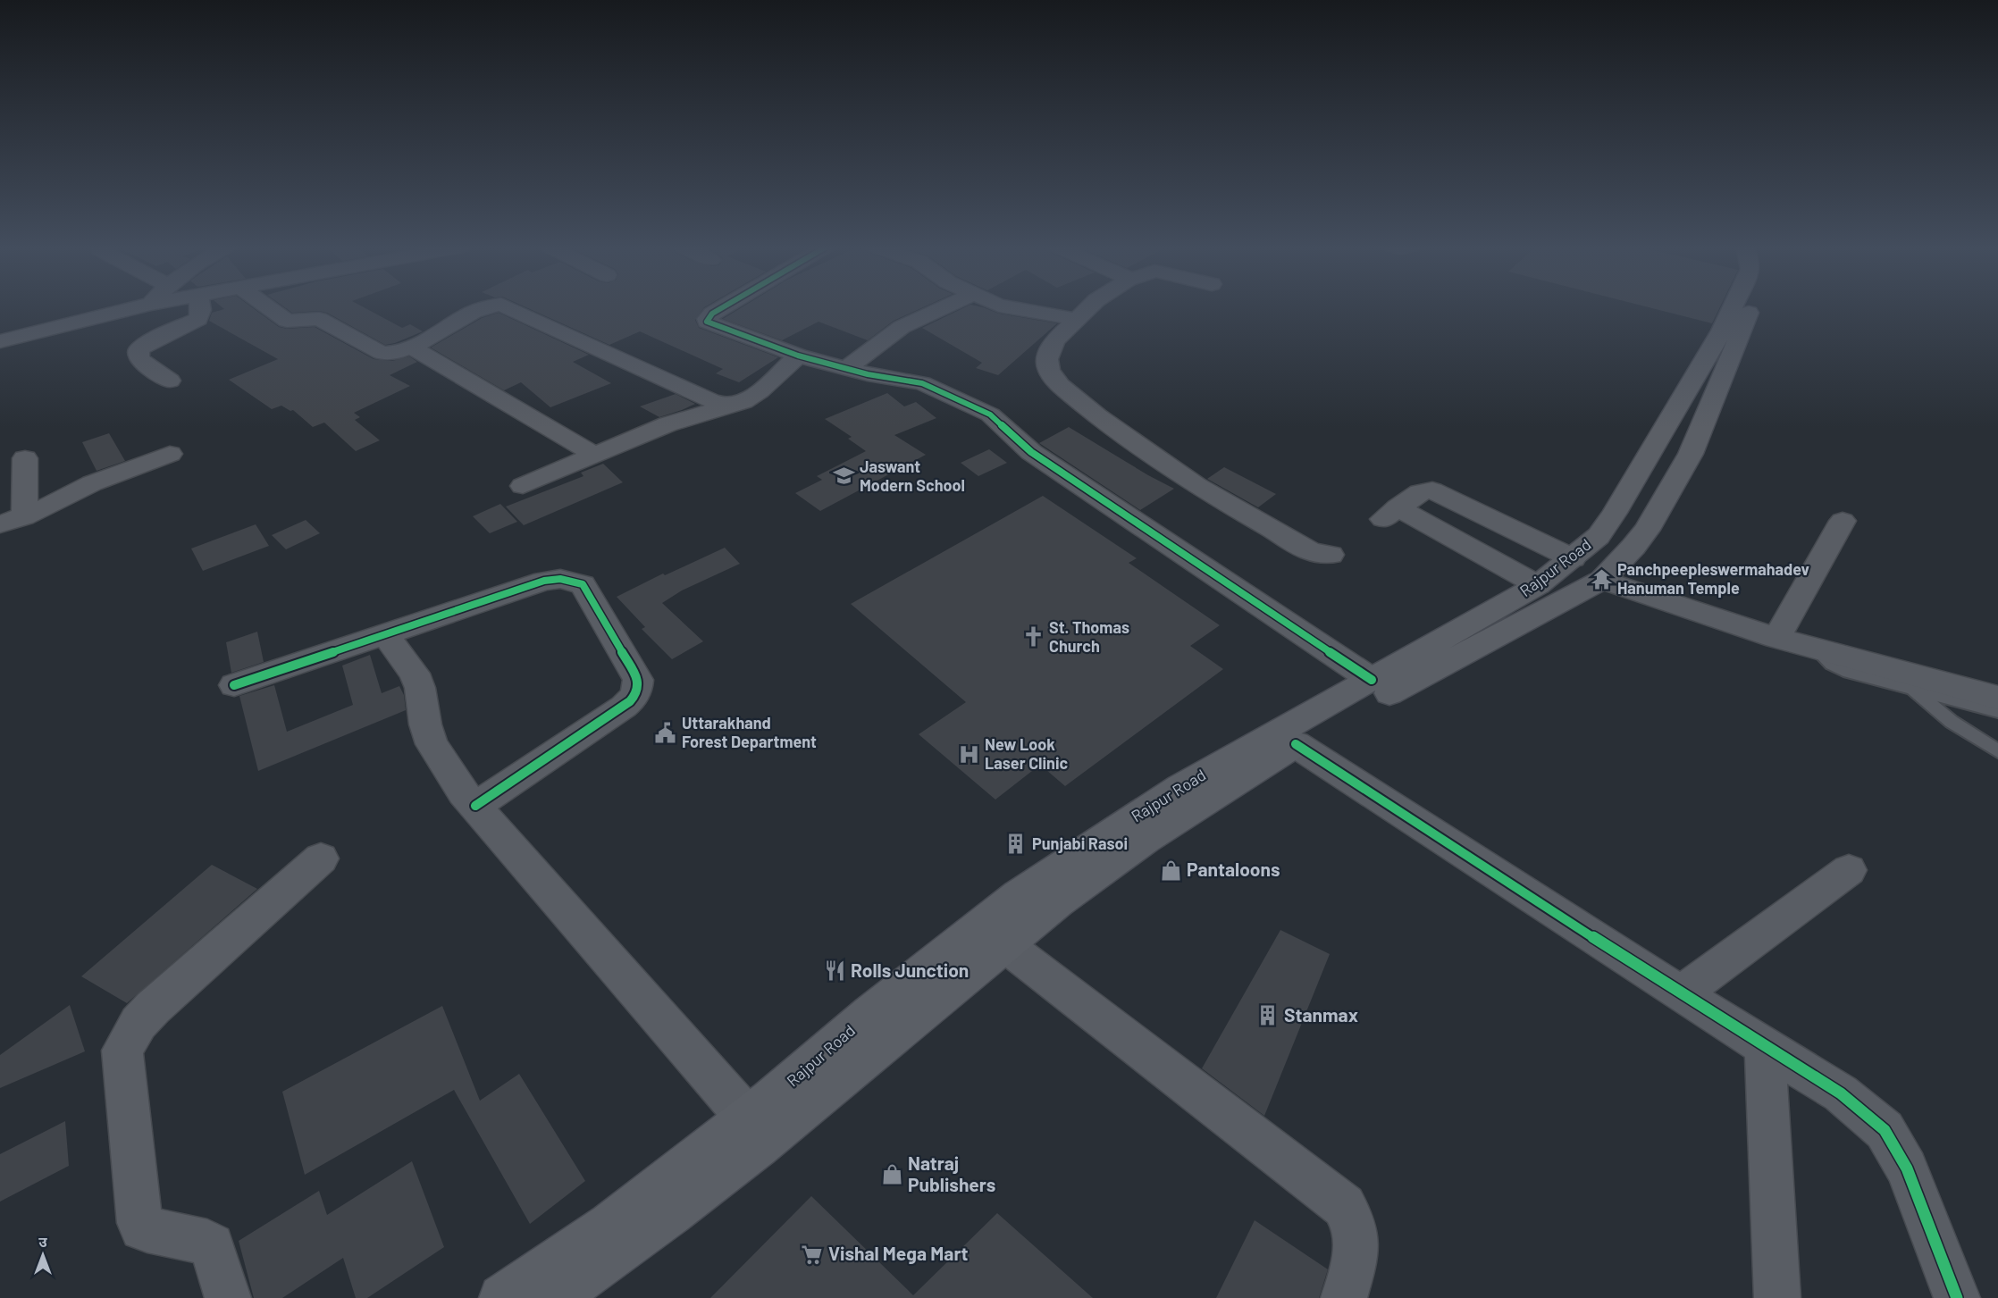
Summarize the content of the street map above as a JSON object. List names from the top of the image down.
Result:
{
  "streets": {
    "main road": ["Rajpur Road"]
  },
  "places": {
    "school or university": ["Jaswant Modern School"],
    "temple": ["Panchpeepleswermahadev Hanuman Temple"],
    "church": ["St. Thomas Church"],
    "public building": ["Uttarakhand Forest Department"],
    "hospital": ["New Look Laser Clinic"],
    "building": ["Punjabi Rasoi", "Stanmax"],
    "shop": ["Pantaloons", "Natraj Publishers"],
    "restaurant": ["Rolls Junction"],
    "supermarket": ["Vishal Mega Mart"]
  },
  "north": "top"
}
